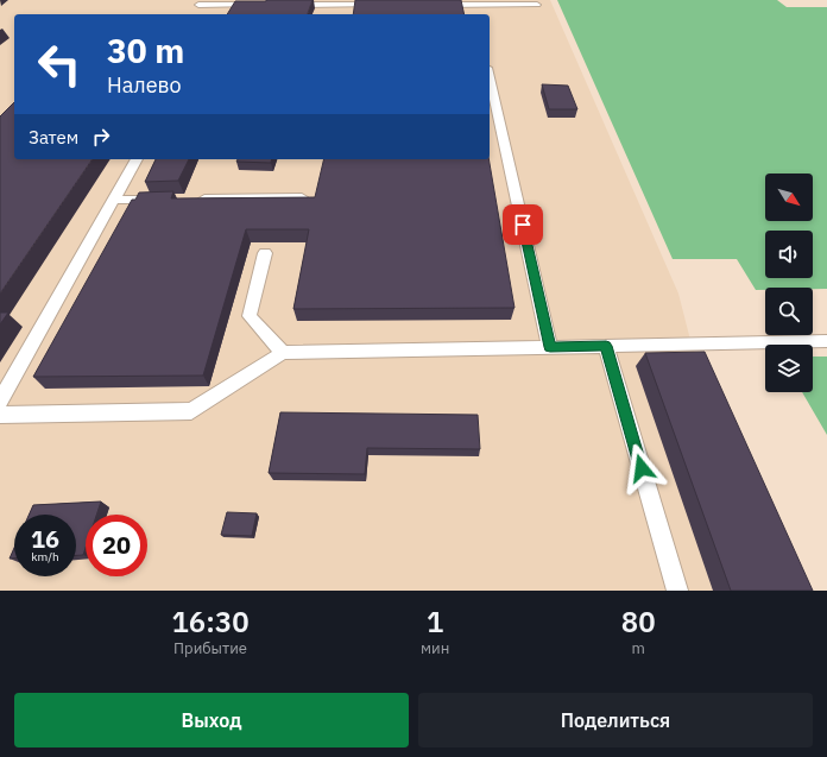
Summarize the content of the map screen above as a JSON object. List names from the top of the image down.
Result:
{
  "north": "bottom right",
  "page": {
    "turn": ["30 m", "Налево"],
    "then": "Затем",
    "speed": "16 km/h",
    "limit": "20",
    "eta": [
      "16:30",
      "Прибытие",
      "1",
      "мин",
      "80",
      "m"
    ],
    "buttons": ["Выход", "Поделиться"]
  }
}
